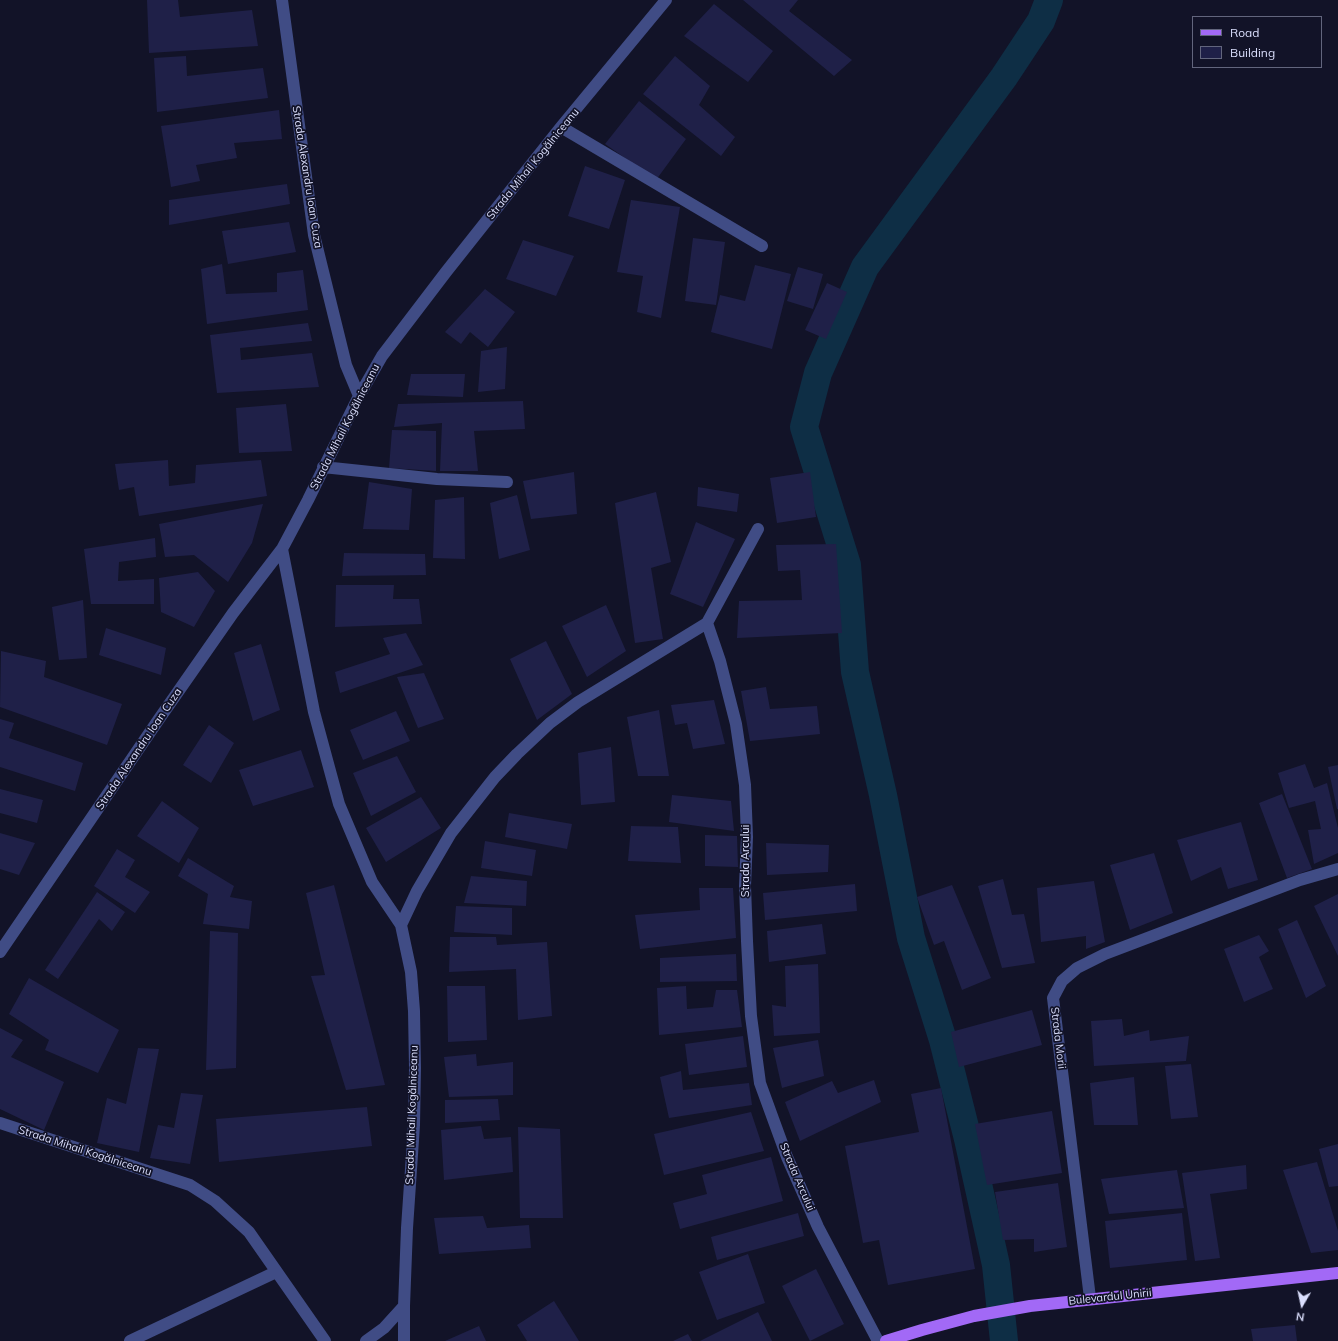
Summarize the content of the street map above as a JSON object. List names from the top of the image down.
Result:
{
  "streets": {
    "main road": ["Bulevardul Unirii"],
    "street": [
      "Strada Mihail Kogălniceanu",
      "Strada Alexandru Ioan Cuza",
      "Strada Arcului",
      "Strada Morii"
    ]
  },
  "crossings": [
    ["Strada Mihail Kogălniceanu", "Strada Alexandru Ioan Cuza"],
    ["Strada Morii", "Bulevardul Unirii"]
  ],
  "legend": ["Road", "Building"],
  "north": "bottom"
}
